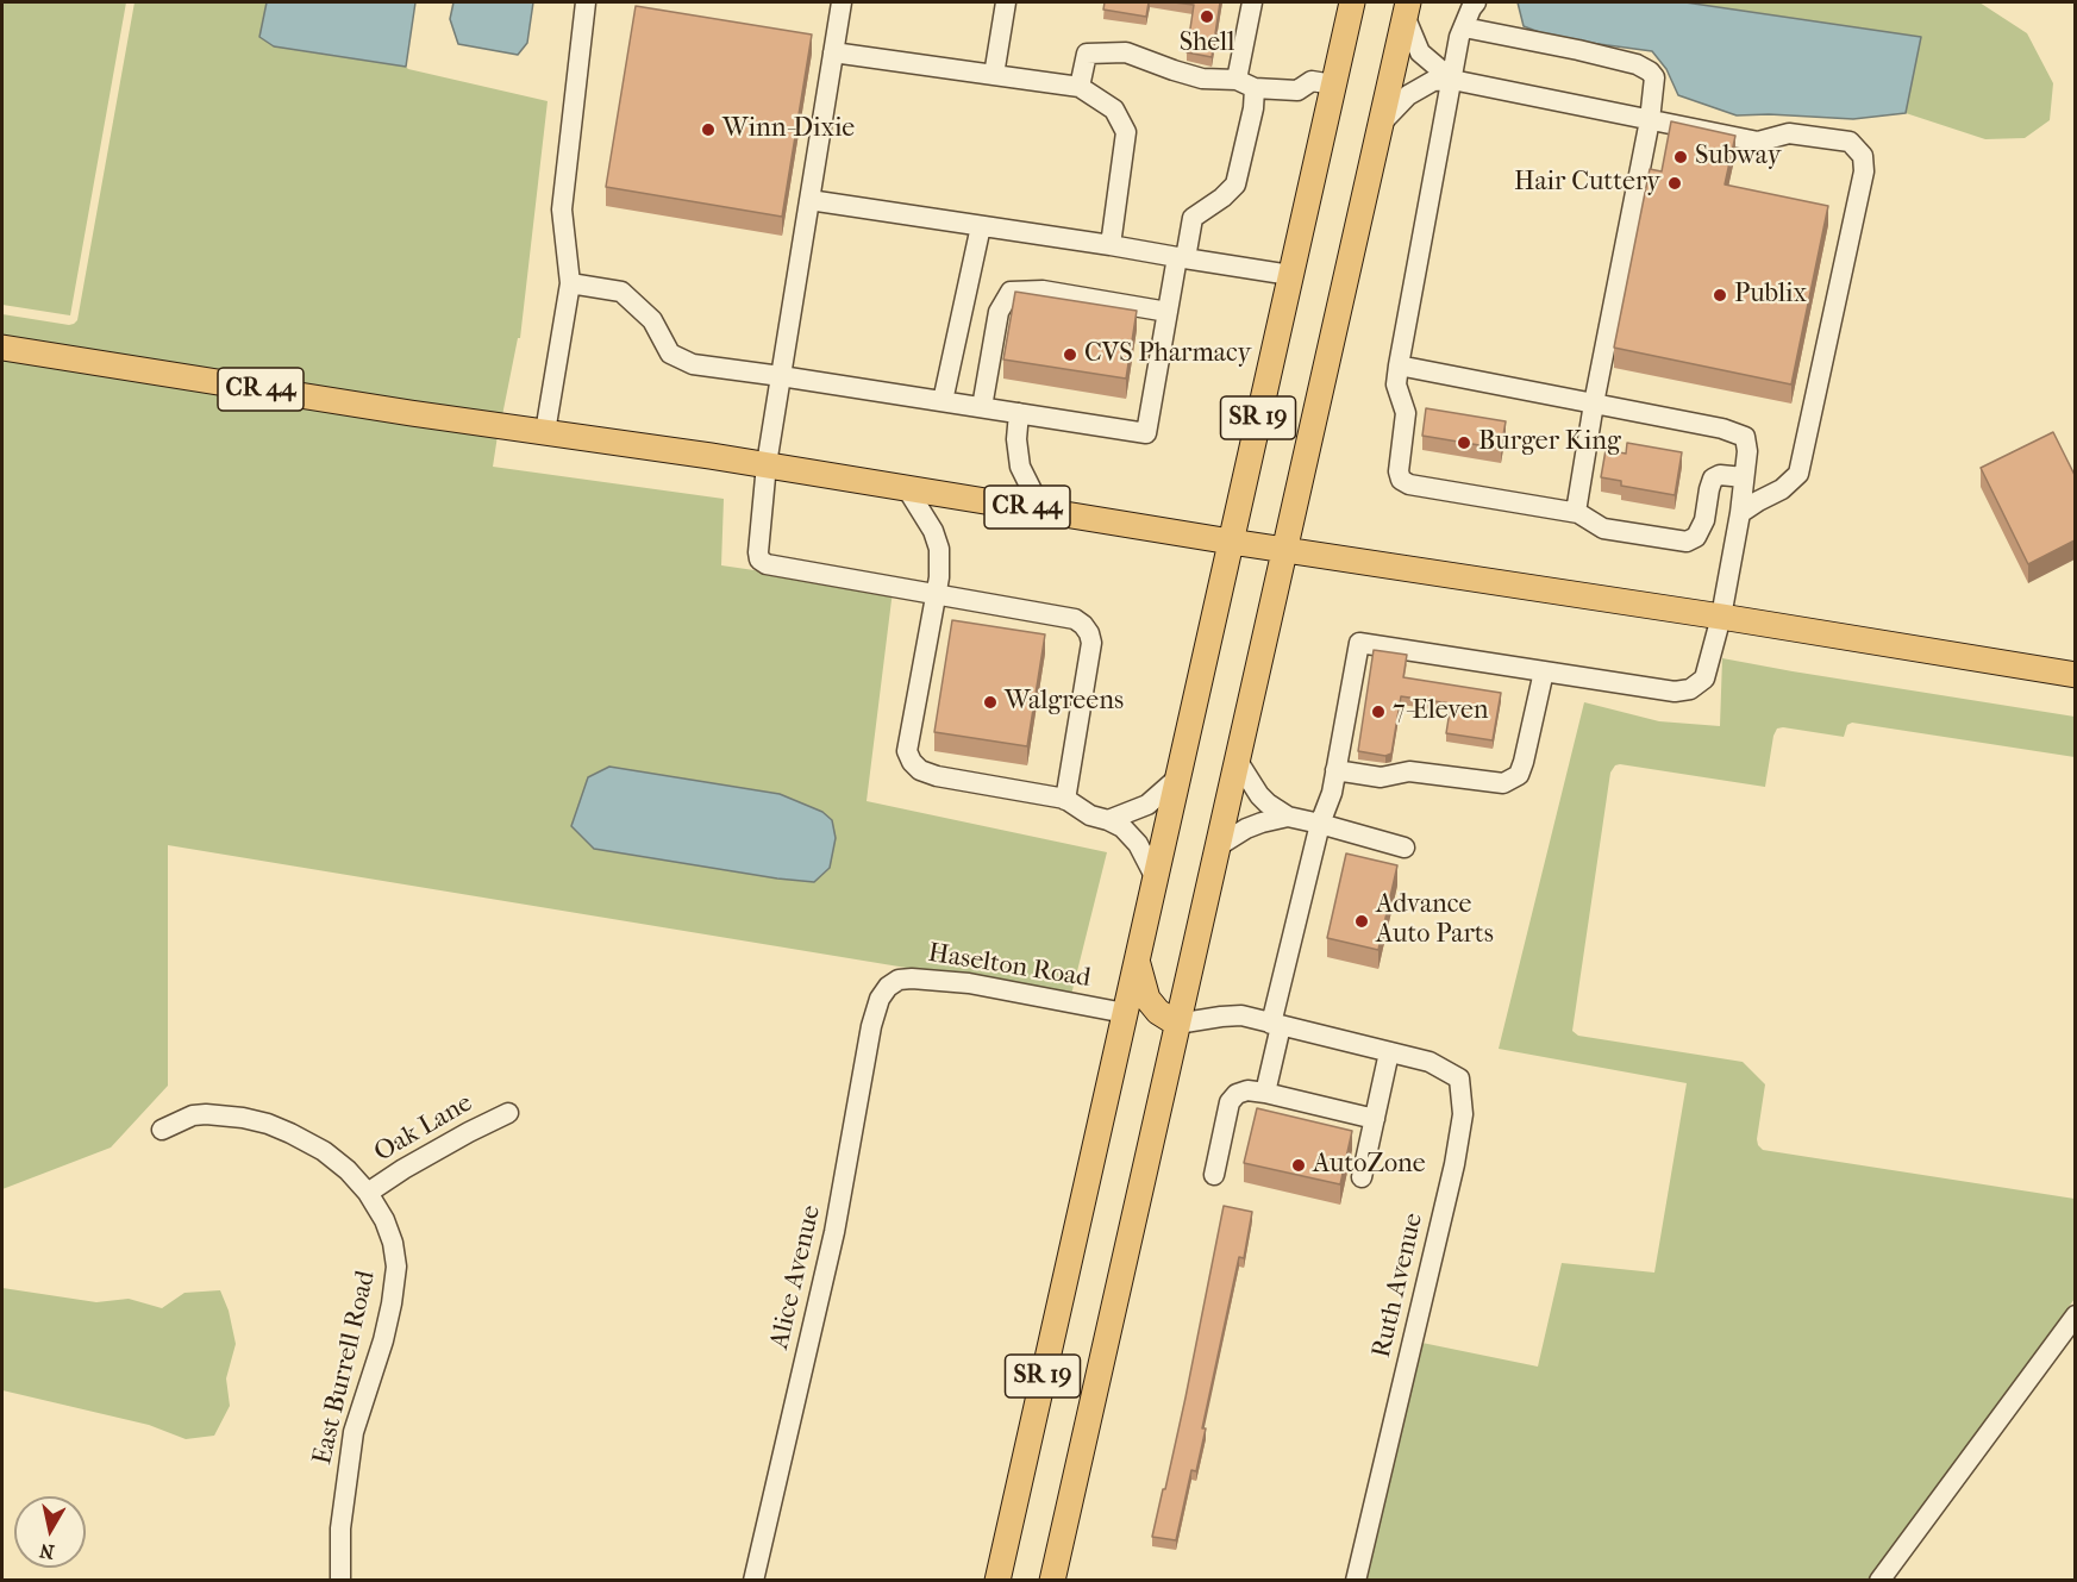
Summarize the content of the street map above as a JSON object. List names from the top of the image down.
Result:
{
  "streets": {
    "main road": ["CR 44", "SR 19"],
    "street": [
      "Haselton Road",
      "Oak Lane",
      "Alice Avenue",
      "Ruth Avenue",
      "East Burrell Road"
    ]
  },
  "crossings": [
    ["CR 44", "SR 19"],
    ["SR 19", "Haselton Road"],
    ["SR 19", "Ruth Avenue"],
    ["Haselton Road", "Alice Avenue"],
    ["Oak Lane", "East Burrell Road"]
  ],
  "places": [
    "Shell",
    "Winn-Dixie",
    "Subway",
    "Hair Cuttery",
    "Publix",
    "CVS Pharmacy",
    "Burger King",
    "Walgreens",
    "7-Eleven",
    "Advance Auto Parts",
    "AutoZone"
  ],
  "north": "bottom"
}
